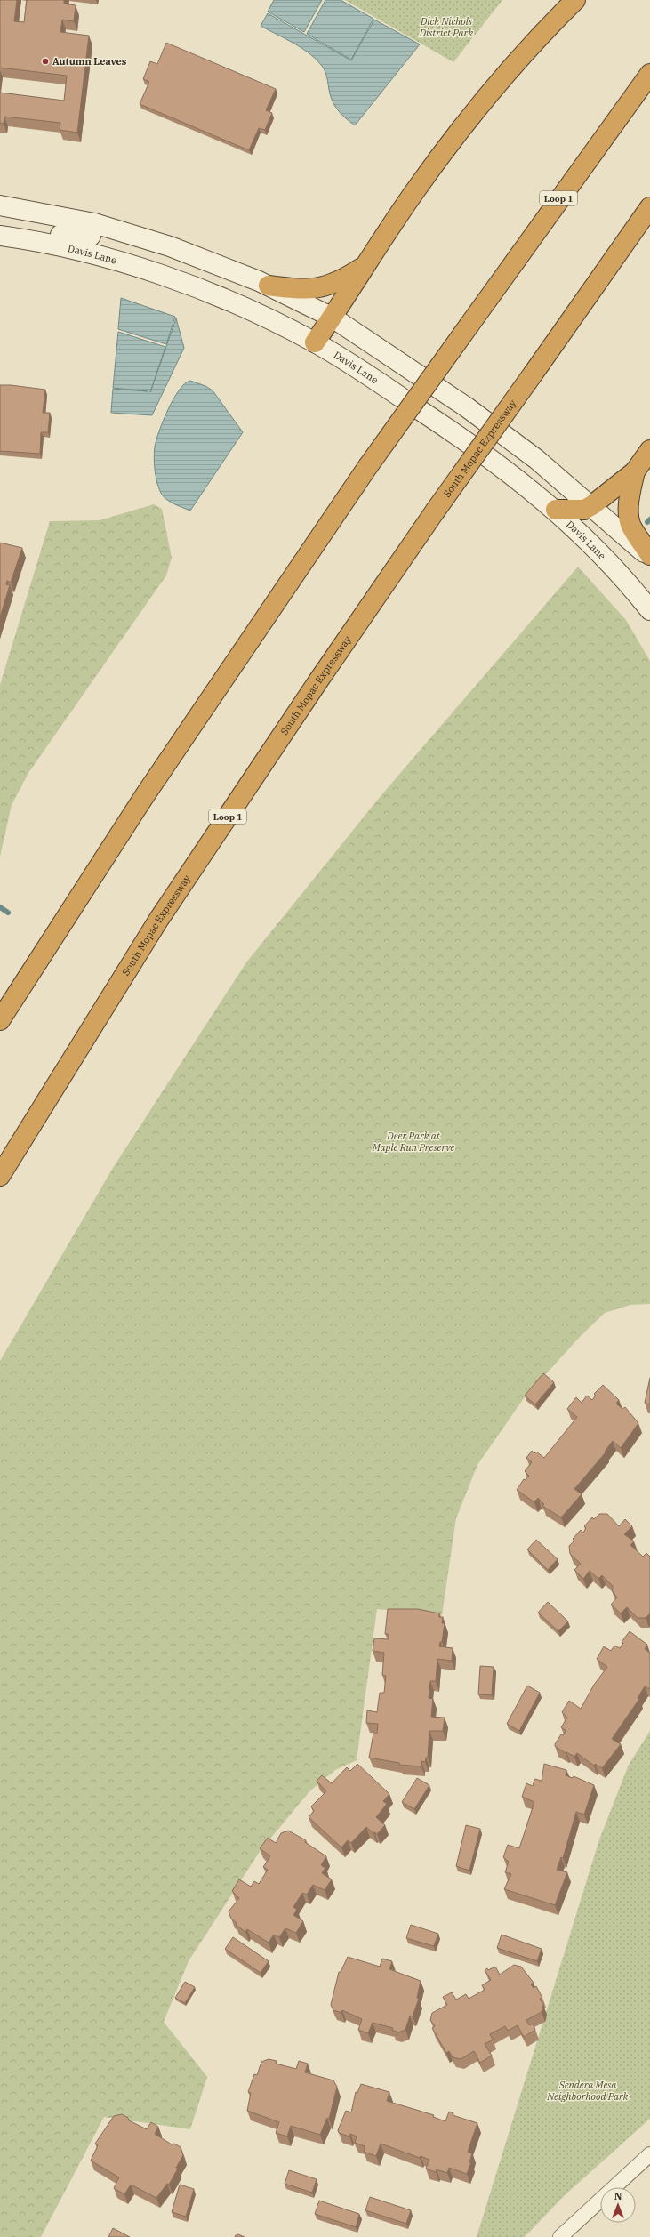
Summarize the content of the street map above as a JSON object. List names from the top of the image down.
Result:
{
  "streets": {
    "highway": ["Loop 1", "South Mopac Expressway"],
    "main road": ["Davis Lane"]
  },
  "parks": ["Dick Nichols District Park", "Deer Park at Maple Run Preserve", "Sendera Mesa Neighborhood Park"],
  "places": ["Autumn Leaves"],
  "north": "top"
}
